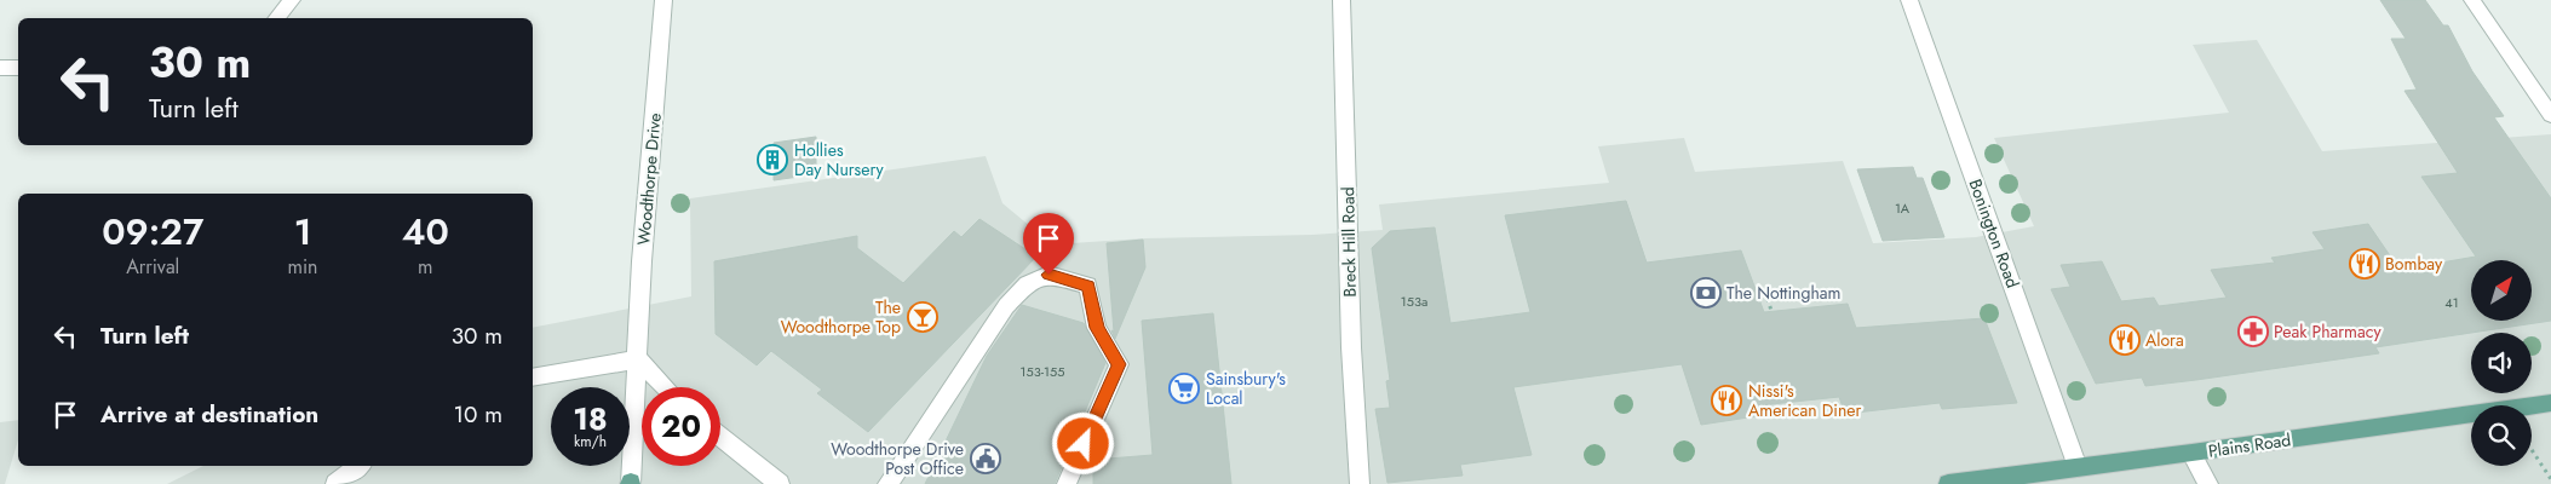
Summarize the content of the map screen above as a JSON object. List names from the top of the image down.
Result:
{
  "streets": {
    "main road": ["Plains Road"],
    "street": ["Woodthorpe Drive", "Bonington Road", "Breck Hill Road"]
  },
  "crossings": [
    ["Bonington Road", "Plains Road"]
  ],
  "places": {
    "building": ["Hollies Day Nursery"],
    "restaurant": ["Bombay", "Alora", "Nissi's American Diner"],
    "bank": ["The Nottingham"],
    "bar": ["The Woodthorpe Top"],
    "pharmacy": ["Peak Pharmacy"],
    "supermarket": ["Sainsbury's Local"],
    "public building": ["Woodthorpe Drive Post Office"]
  },
  "house_numbers": [
    "1A",
    "153a",
    "41",
    "153-155"
  ],
  "north": "top right",
  "page": {
    "turn": ["30 m", "Turn left"],
    "eta": [
      "09:27",
      "Arrival",
      "1",
      "min",
      "40",
      "m"
    ],
    "list": [
      {
        "name": "Turn left",
        "value": "30 m"
      },
      {
        "name": "Arrive at destination",
        "value": "10 m"
      }
    ],
    "speed": "18 km/h",
    "limit": "20"
  }
}
